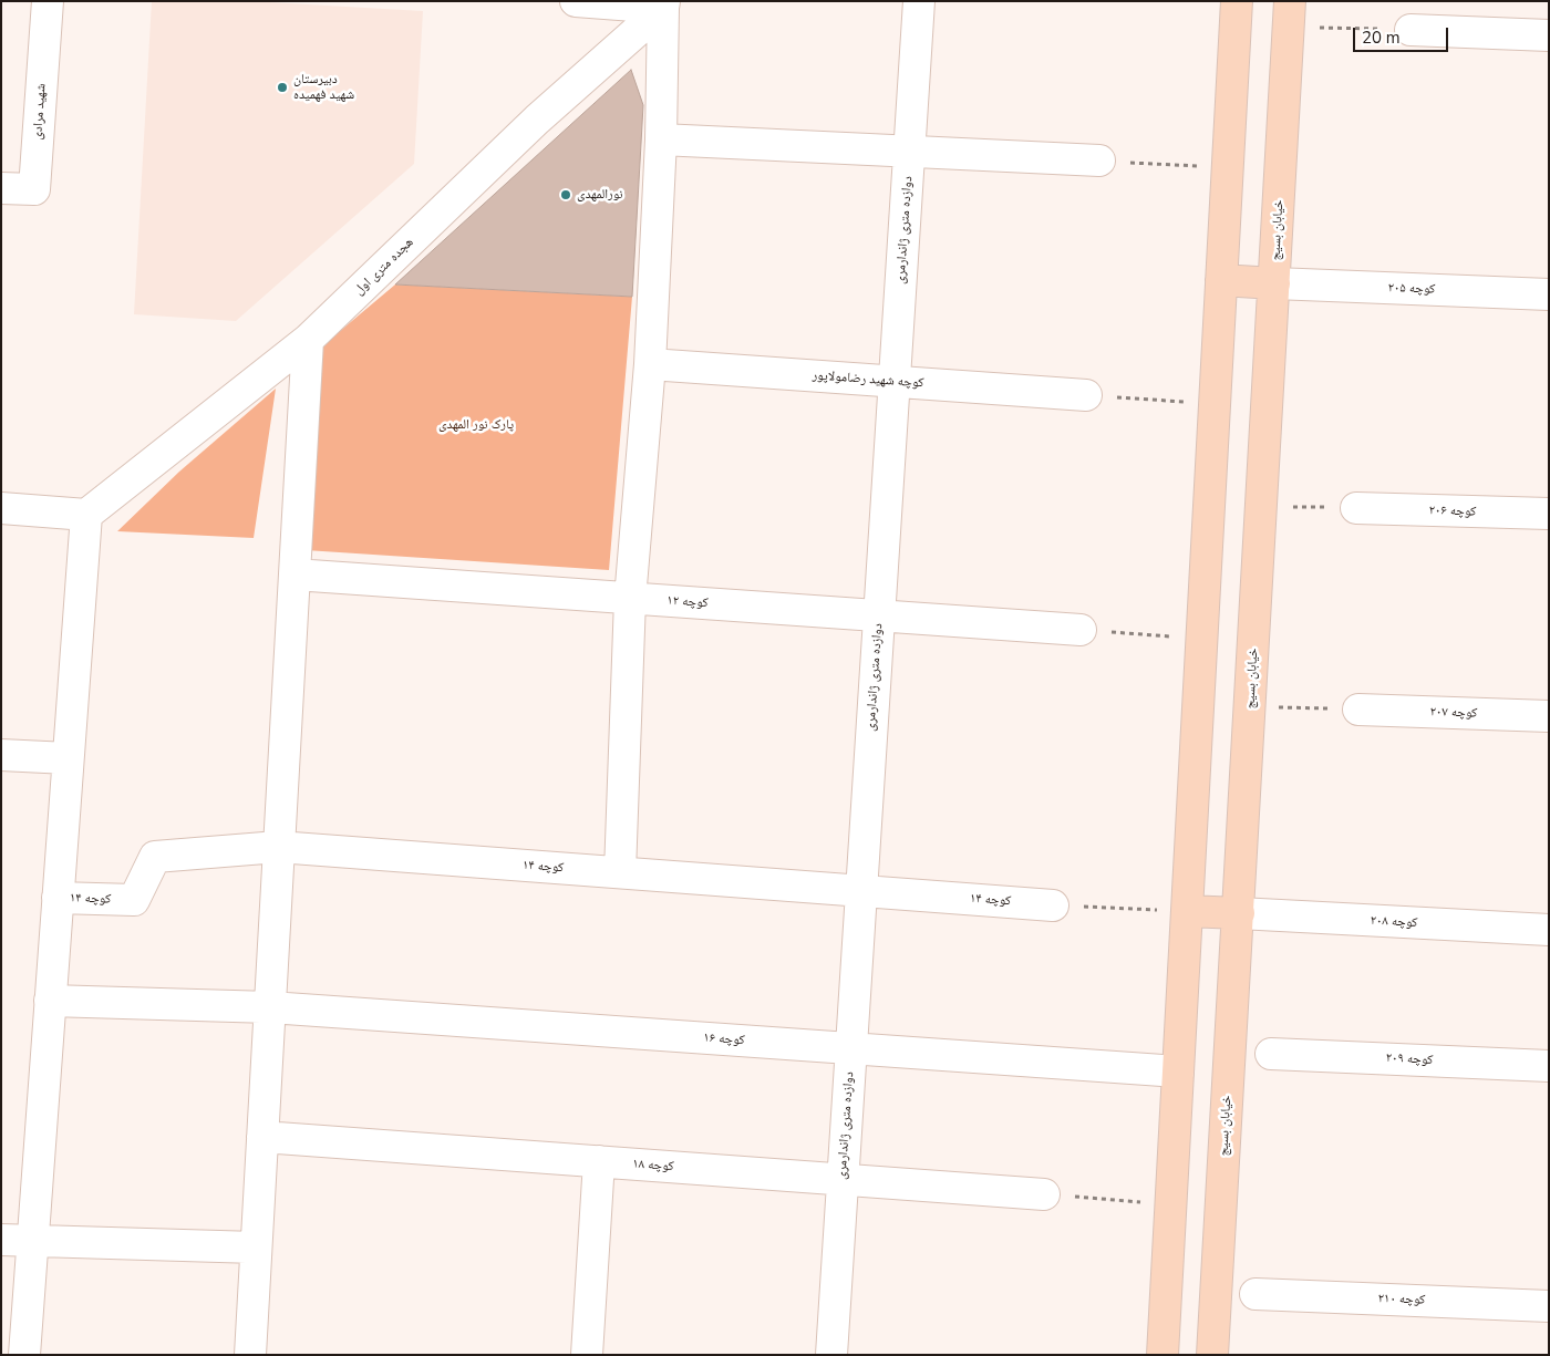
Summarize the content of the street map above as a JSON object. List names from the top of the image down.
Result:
{
  "streets": {
    "main road": ["خیابان بسیج"],
    "street": [
      "شهید مرادی",
      "دوازده متری ژاندارمری",
      "هجده متری اول",
      "۲۰۵ کوچه",
      "کوچه شهید رضامولاپور",
      "۲۰۶ کوچه",
      "۱۲ کوچه",
      "۲۰۷ کوچه",
      "‍‍ ۱۴ کوچه",
      "۲۰۸ کوچه",
      "۱۶ کوچه",
      "۲۰۹ کوچه",
      "۱۸ کوچه",
      "۲۱۰ کوچه"
    ]
  },
  "crossings": [
    ["دوازده متری ژاندارمری", "کوچه شهید رضامولاپور"],
    ["دوازده متری ژاندارمری", "۱۲ کوچه"],
    ["دوازده متری ژاندارمری", "‍‍ ۱۴ کوچه"],
    ["دوازده متری ژاندارمری", "۱۶ کوچه"],
    ["دوازده متری ژاندارمری", "۱۸ کوچه"],
    ["خیابان بسیج", "۲۰۵ کوچه"],
    ["خیابان بسیج", "۲۰۸ کوچه"]
  ],
  "parks": ["پارک نور المهدی"],
  "places": ["دبیرستان شهید فهمیده", "نورالمهدی"],
  "scale_bar": "20 m"
}
